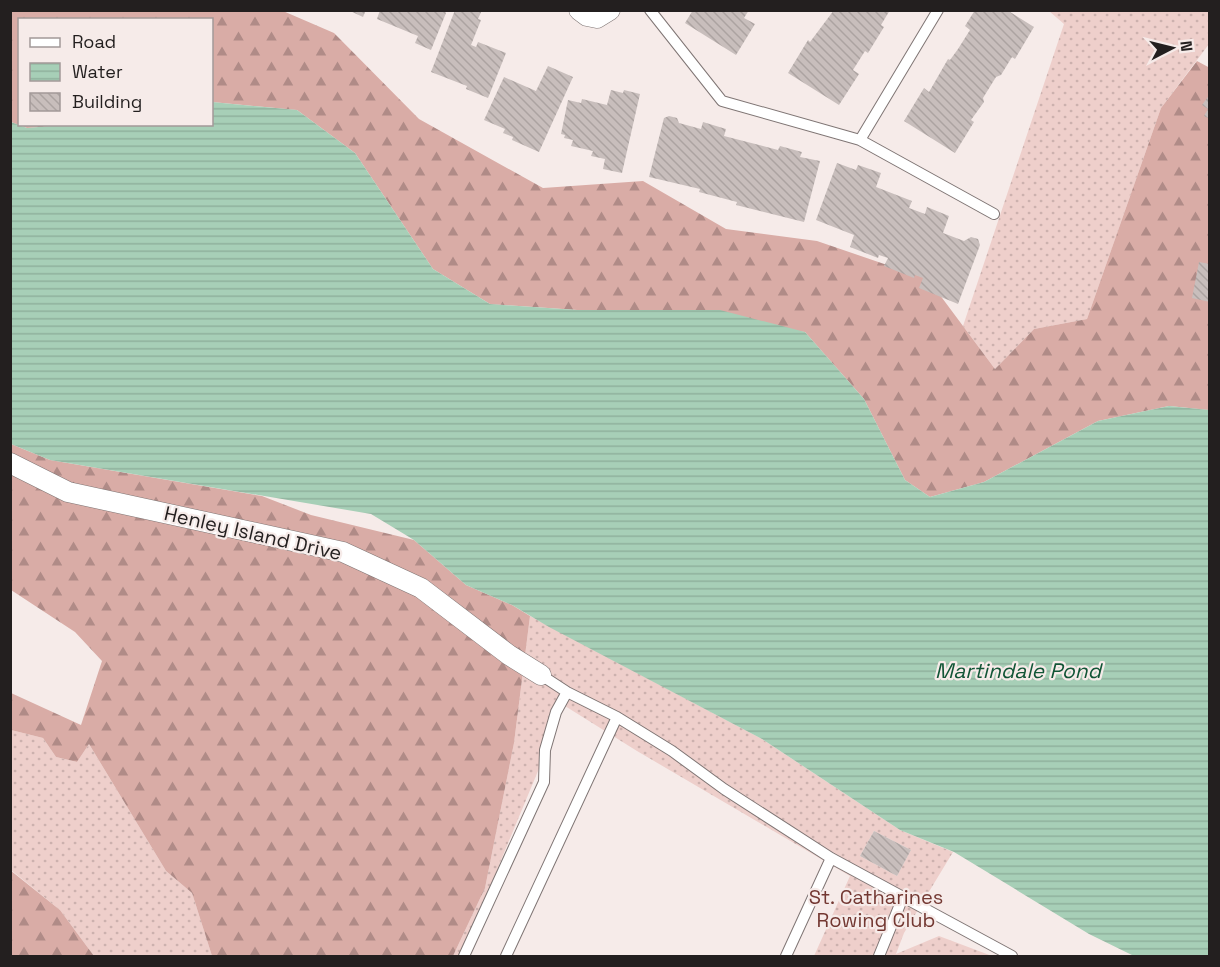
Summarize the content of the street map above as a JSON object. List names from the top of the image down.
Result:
{
  "streets": {
    "street": ["Henley Island Drive"]
  },
  "water": ["Martindale Pond"],
  "parks": ["St. Catharines Rowing Club"],
  "legend": ["Road", "Water", "Building"],
  "north": "right"
}
